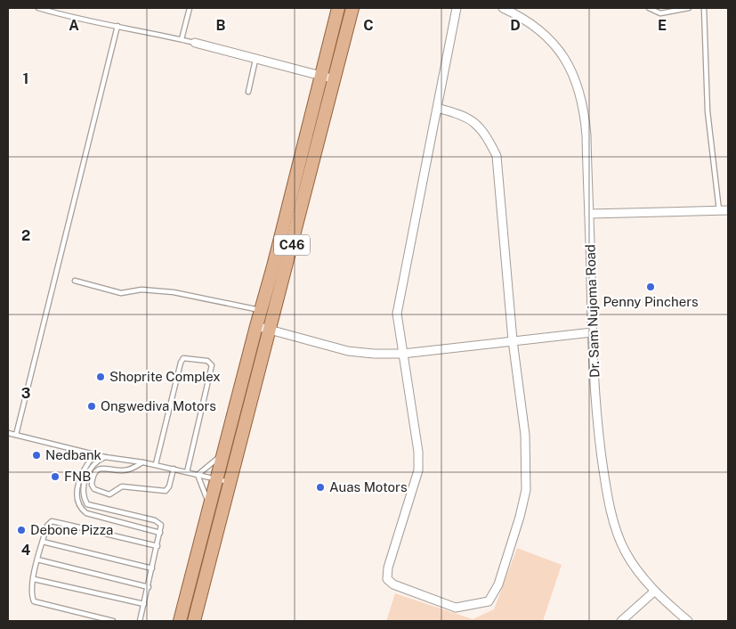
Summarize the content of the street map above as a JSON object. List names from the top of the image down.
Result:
{
  "streets": {
    "main road": ["C46"],
    "street": ["Dr. Sam Nujoma Road"]
  },
  "places": [
    "Penny Pinchers",
    "Shoprite Complex",
    "Ongwediva Motors",
    "Nedbank",
    "FNB",
    "Auas Motors",
    "Debone Pizza"
  ],
  "grid": {
    "columns": [
      "A",
      "B",
      "C",
      "D",
      "E"
    ],
    "rows": [
      "1",
      "2",
      "3",
      "4"
    ]
  }
}
